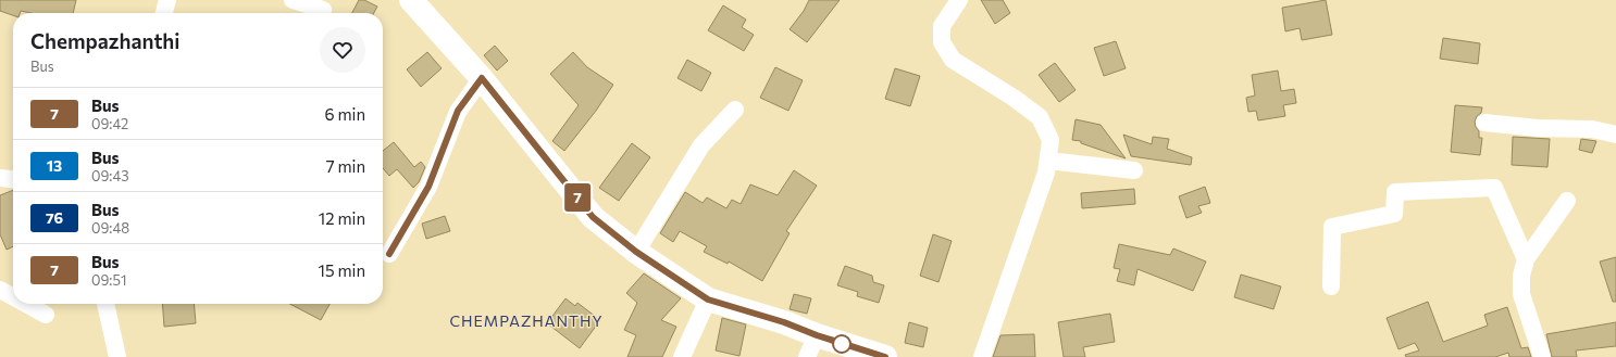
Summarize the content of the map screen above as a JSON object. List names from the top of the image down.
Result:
{
  "districts": ["CHEMPAZHANTHY"],
  "lines": ["bus line 7"],
  "page": {
    "on_map": "7",
    "heading": ["Chempazhanthi", "Bus"],
    "list": [
      {
        "mark": "7",
        "name": "Bus",
        "note": "09:42",
        "value": "6 min"
      },
      {
        "mark": "13",
        "name": "Bus",
        "note": "09:43",
        "value": "7 min"
      },
      {
        "mark": "76",
        "name": "Bus",
        "note": "09:48",
        "value": "12 min"
      },
      {
        "mark": "7",
        "name": "Bus",
        "note": "09:51",
        "value": "15 min"
      }
    ]
  }
}
